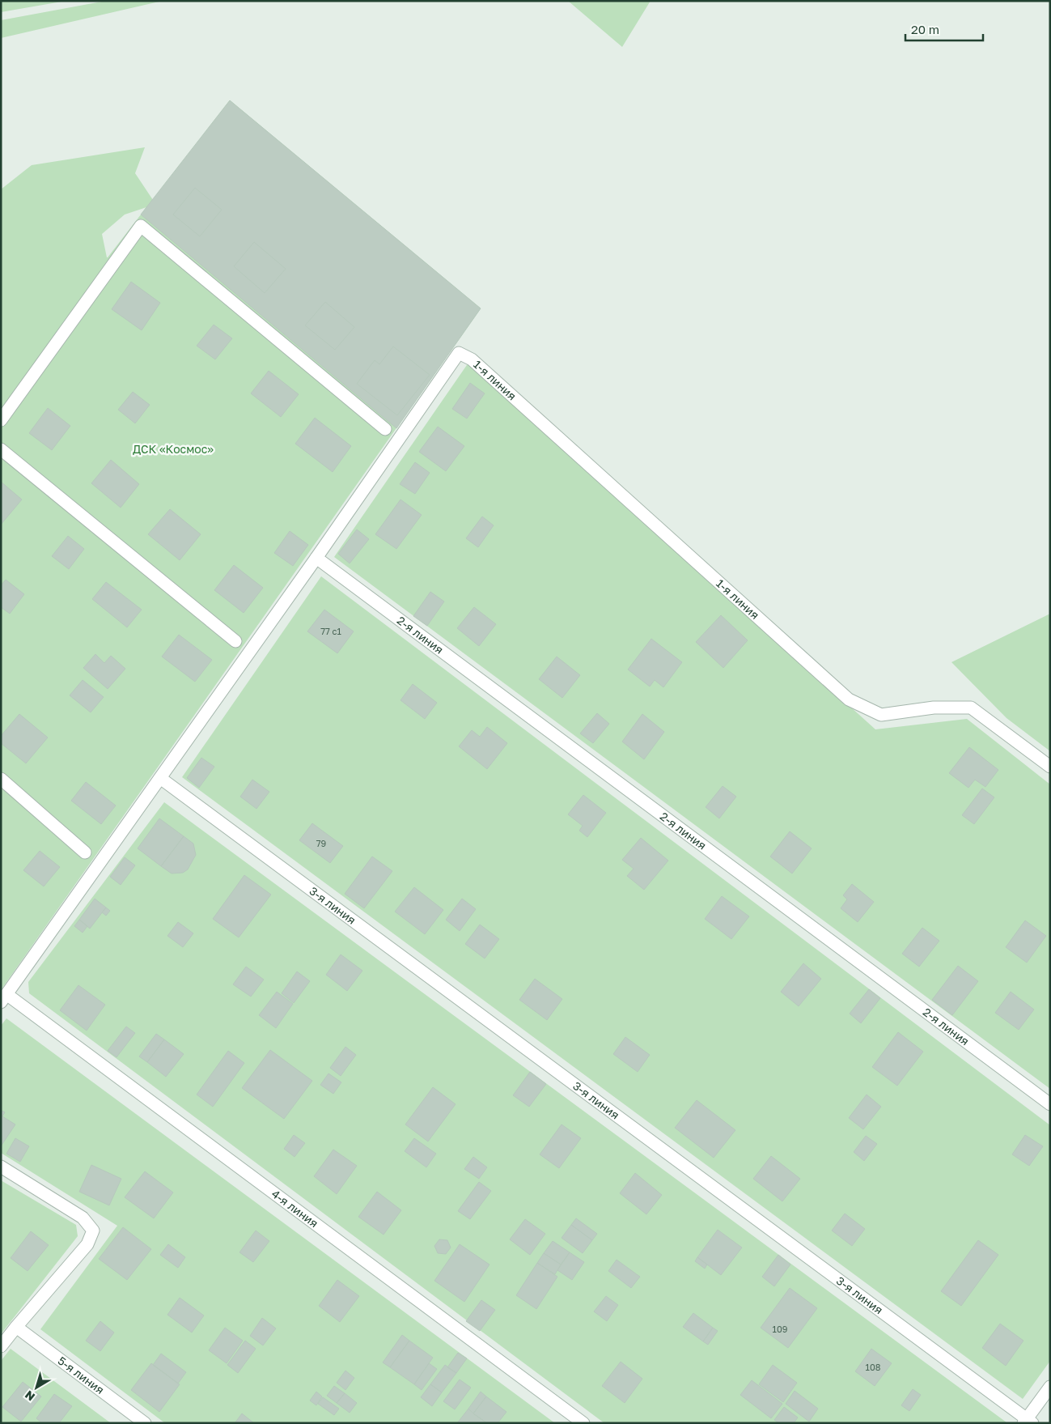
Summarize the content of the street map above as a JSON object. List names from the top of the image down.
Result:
{
  "streets": {
    "lane": [
      "1-я линия",
      "2-я линия",
      "3-я линия",
      "4-я линия",
      "5-я линия"
    ]
  },
  "crossings": [
    ["1-я линия", "2-я линия"]
  ],
  "parks": ["ДСК «Космос»"],
  "house_numbers": [
    "77 с1",
    "79",
    "109",
    "108"
  ],
  "scale_bar": "20 m",
  "north": "bottom left"
}
